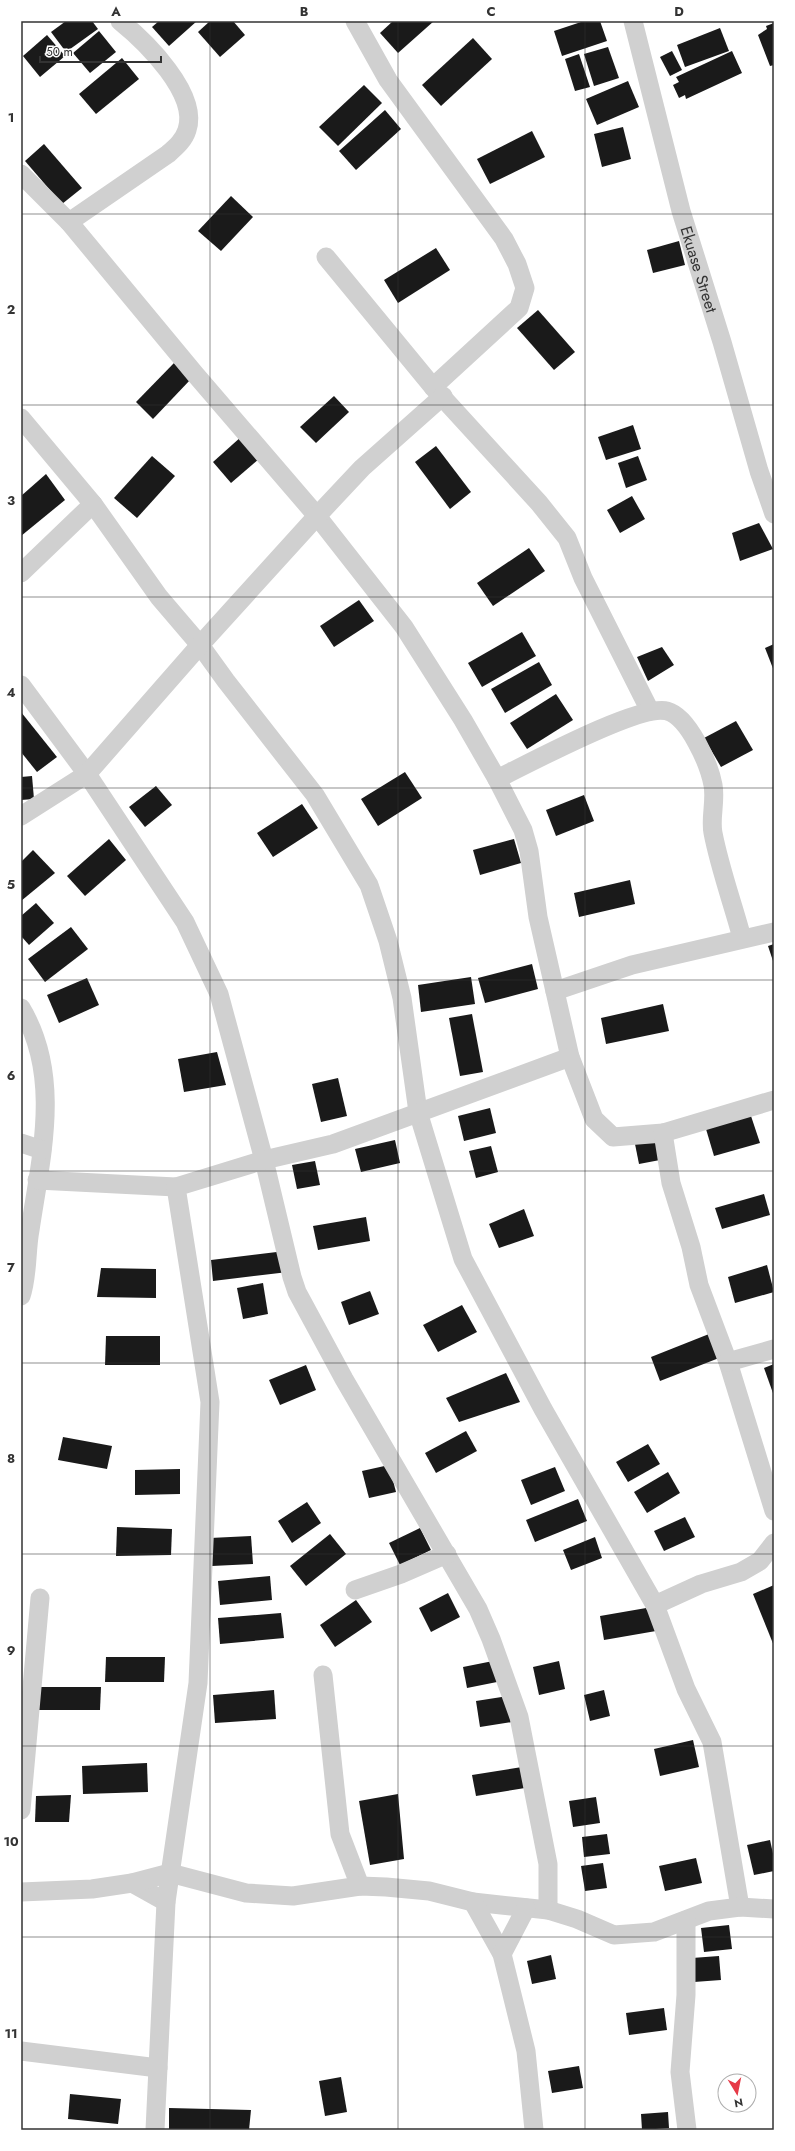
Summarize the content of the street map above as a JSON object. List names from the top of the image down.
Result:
{
  "streets": {
    "street": ["Ekuase Street"]
  },
  "scale_bar": "50 m",
  "north": "bottom",
  "grid": {
    "columns": [
      "A",
      "B",
      "C",
      "D"
    ],
    "rows": [
      "1",
      "2",
      "3",
      "4",
      "5",
      "6",
      "7",
      "8",
      "9",
      "10",
      "11"
    ]
  }
}
